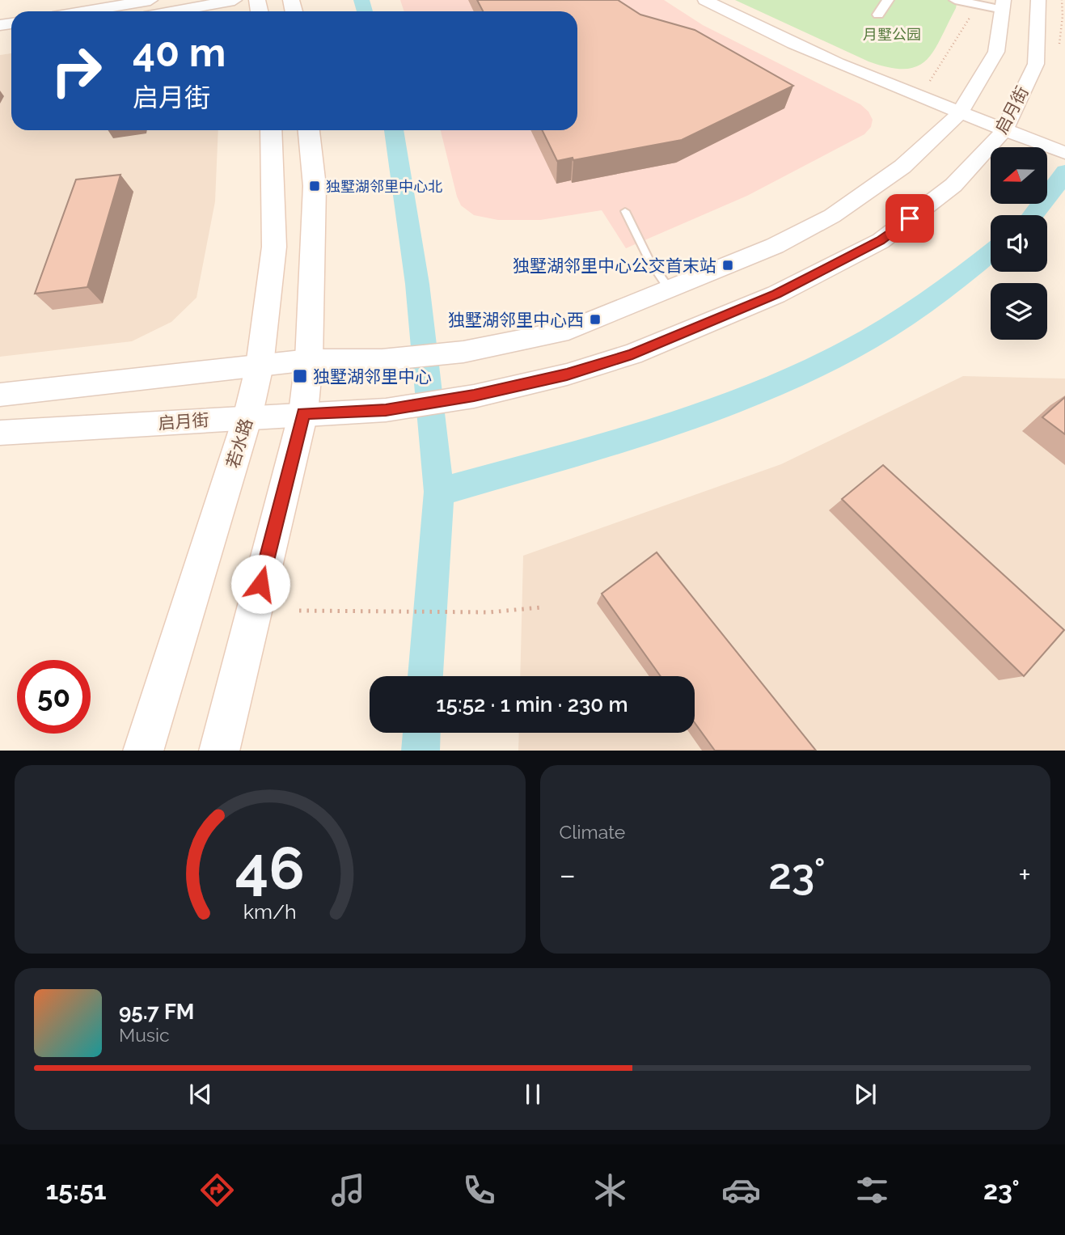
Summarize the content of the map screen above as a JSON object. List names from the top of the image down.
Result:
{
  "streets": {
    "main road": ["若水路"],
    "street": ["启月街"]
  },
  "crossings": [
    ["启月街", "若水路"]
  ],
  "parks": ["月墅公园"],
  "places": {
    "transit": [
      "独墅湖邻里中心北",
      "独墅湖邻里中心公交首末站",
      "独墅湖邻里中心西",
      "独墅湖邻里中心"
    ]
  },
  "north": "left",
  "page": {
    "turn": ["40 m", "启月街"],
    "limit": "50",
    "trip": "15:52 · 1 min · 230 m",
    "tile": "Climate",
    "heat": ["−", "23°", "+"],
    "song": ["95.7 FM", "Music"],
    "tabs": ["15:51", "23°"],
    "gauge": ["46", "km/h"]
  }
}
